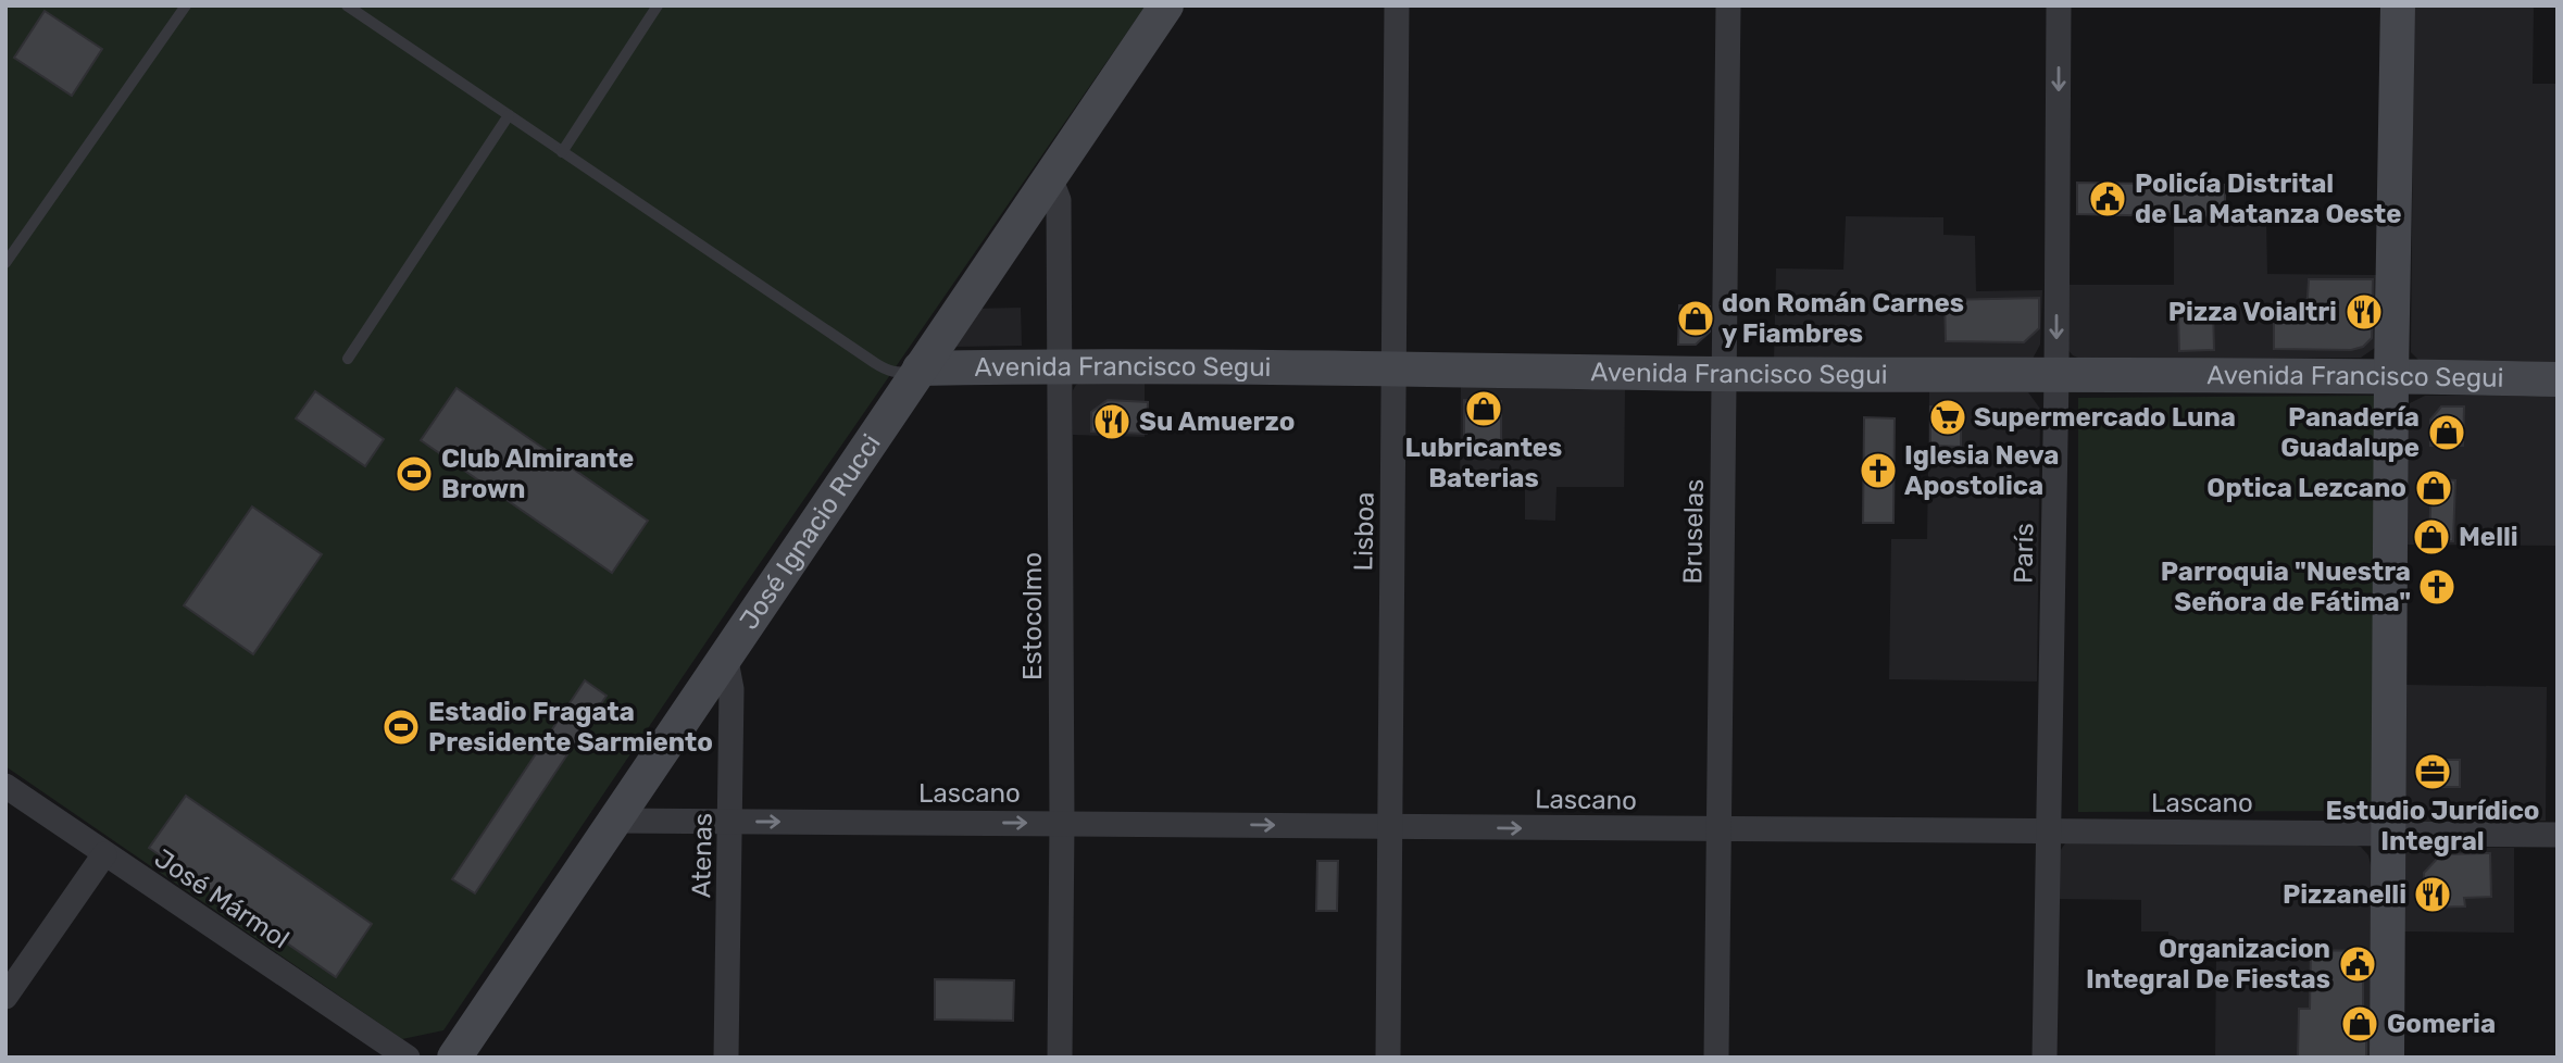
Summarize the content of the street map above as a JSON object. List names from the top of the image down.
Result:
{
  "streets": {
    "street": [
      "Avenida Francisco Segui",
      "José Ignacio Rucci",
      "Lisboa",
      "Bruselas",
      "París",
      "Estocolmo",
      "Lascano",
      "Atenas",
      "José Mármol"
    ]
  },
  "crossings": [
    ["Avenida Francisco Segui", "José Ignacio Rucci"],
    ["Avenida Francisco Segui", "Lisboa"],
    ["Avenida Francisco Segui", "Bruselas"],
    ["Avenida Francisco Segui", "París"],
    ["Avenida Francisco Segui", "Estocolmo"],
    ["José Ignacio Rucci", "Estocolmo"],
    ["José Ignacio Rucci", "Lascano"],
    ["José Ignacio Rucci", "Atenas"],
    ["Lisboa", "Lascano"],
    ["Bruselas", "Lascano"],
    ["París", "Lascano"],
    ["Estocolmo", "Lascano"],
    ["Lascano", "Atenas"]
  ],
  "one_way": ["París", "Lascano"],
  "places": {
    "public building": ["Policía Distrital de La Matanza Oeste", "Organizacion Integral De Fiestas"],
    "restaurant": ["Pizza Voialtri", "Su Amuerzo", "Pizzanelli"],
    "shop": [
      "don Román Carnes y Fiambres",
      "Lubricantes Baterias",
      "Panadería Guadalupe",
      "Optica Lezcano",
      "Melli",
      "Gomeria"
    ],
    "supermarket": ["Supermercado Luna"],
    "church": ["Iglesia Neva Apostolica", "Parroquia \"Nuestra Señora de Fátima\""],
    "sports": ["Club Almirante Brown", "Estadio Fragata Presidente Sarmiento"],
    "office": ["Estudio Jurídico Integral"]
  }
}
